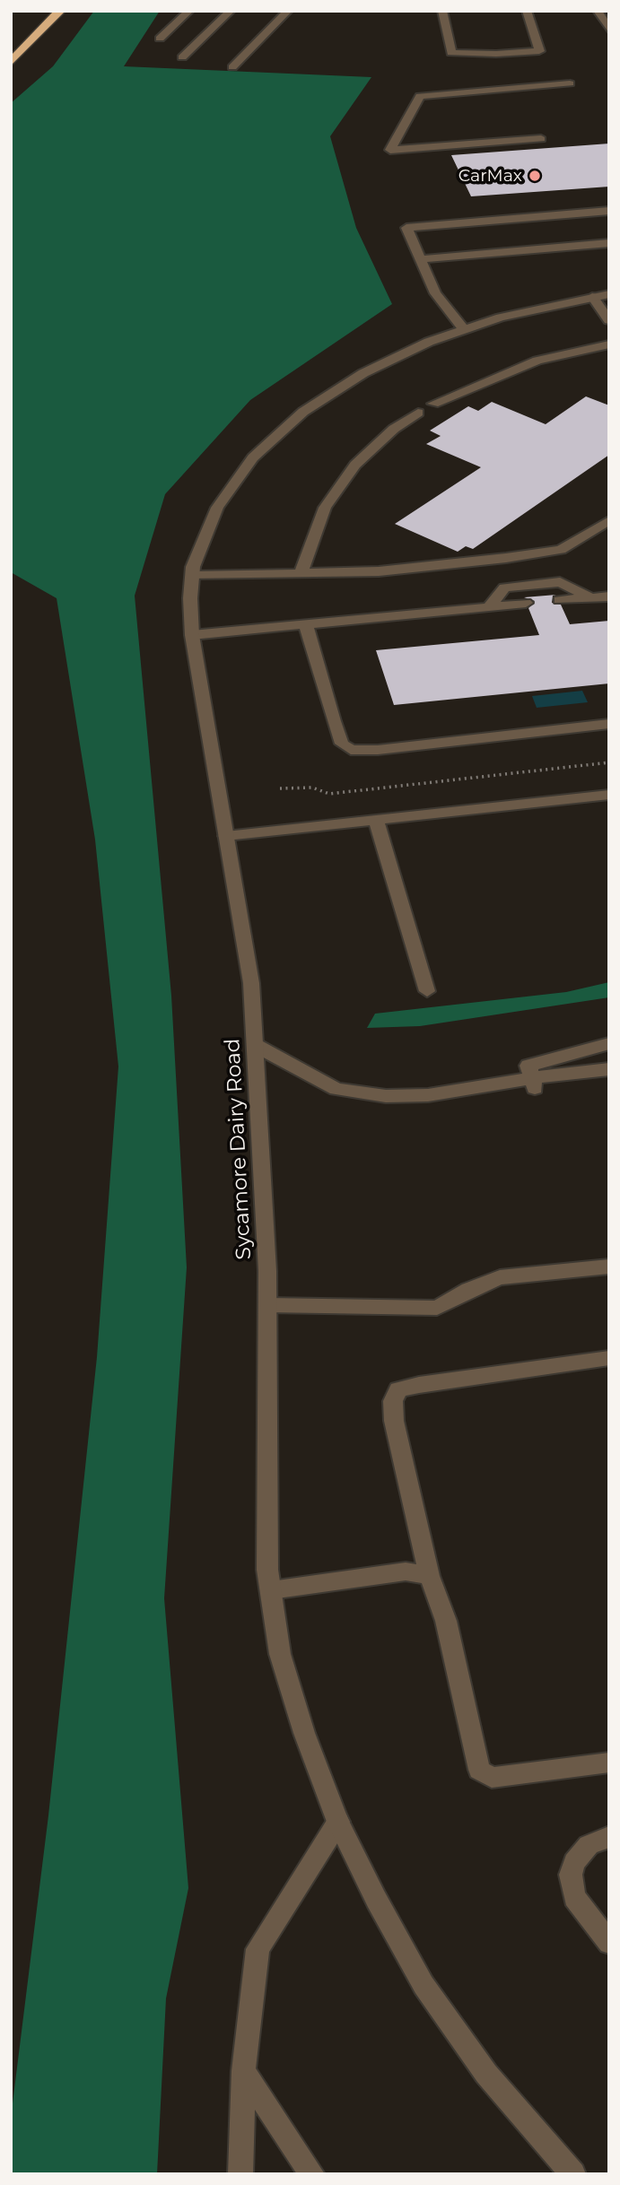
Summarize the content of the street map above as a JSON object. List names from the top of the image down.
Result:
{
  "streets": {
    "street": ["Sycamore Dairy Road"]
  },
  "places": ["CarMax"]
}
